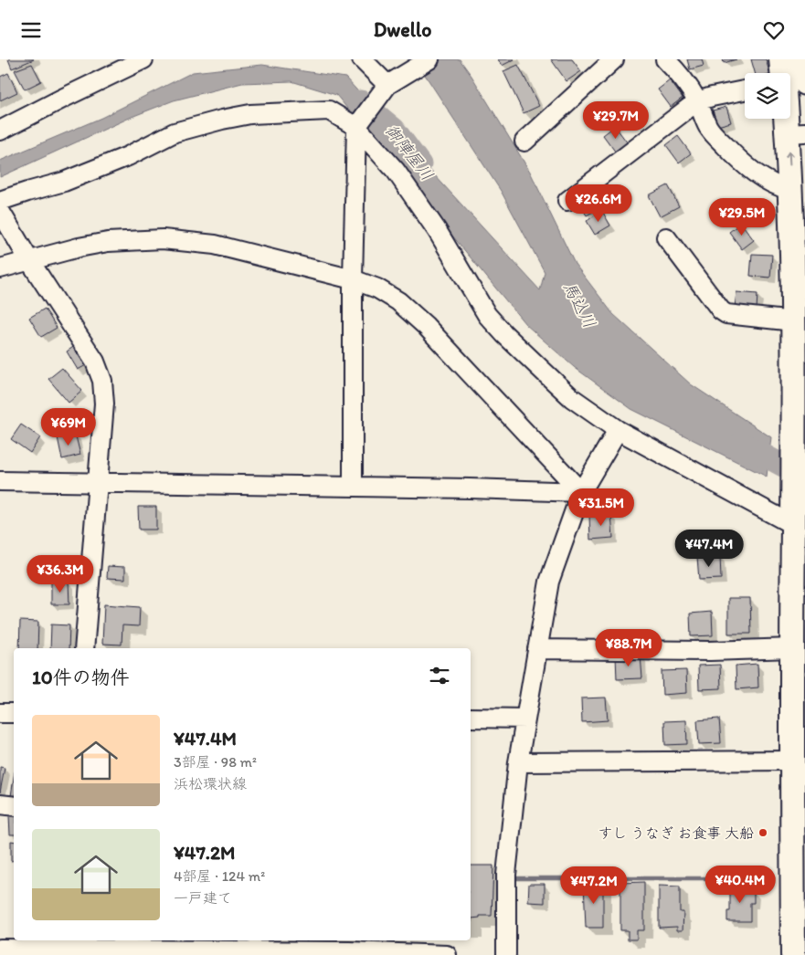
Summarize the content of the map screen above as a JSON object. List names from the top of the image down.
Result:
{
  "water": ["御陣屋川", "馬込川"],
  "places": ["すし うなぎ お食事 大船"],
  "page": {
    "header": "Dwello",
    "price": [
      "¥29.7M",
      "¥26.6M",
      "¥29.5M",
      "¥69M",
      "¥31.5M",
      "¥47.4M",
      "¥36.3M",
      "¥88.7M",
      "¥40.4M",
      "¥47.2M"
    ],
    "heading": "10件の物件",
    "list": [
      {
        "name": "¥47.4M",
        "note": "3部屋 · 98 m² · 浜松環状線"
      },
      {
        "name": "¥47.2M",
        "note": "4部屋 · 124 m² · 一戸建て"
      }
    ]
  }
}
